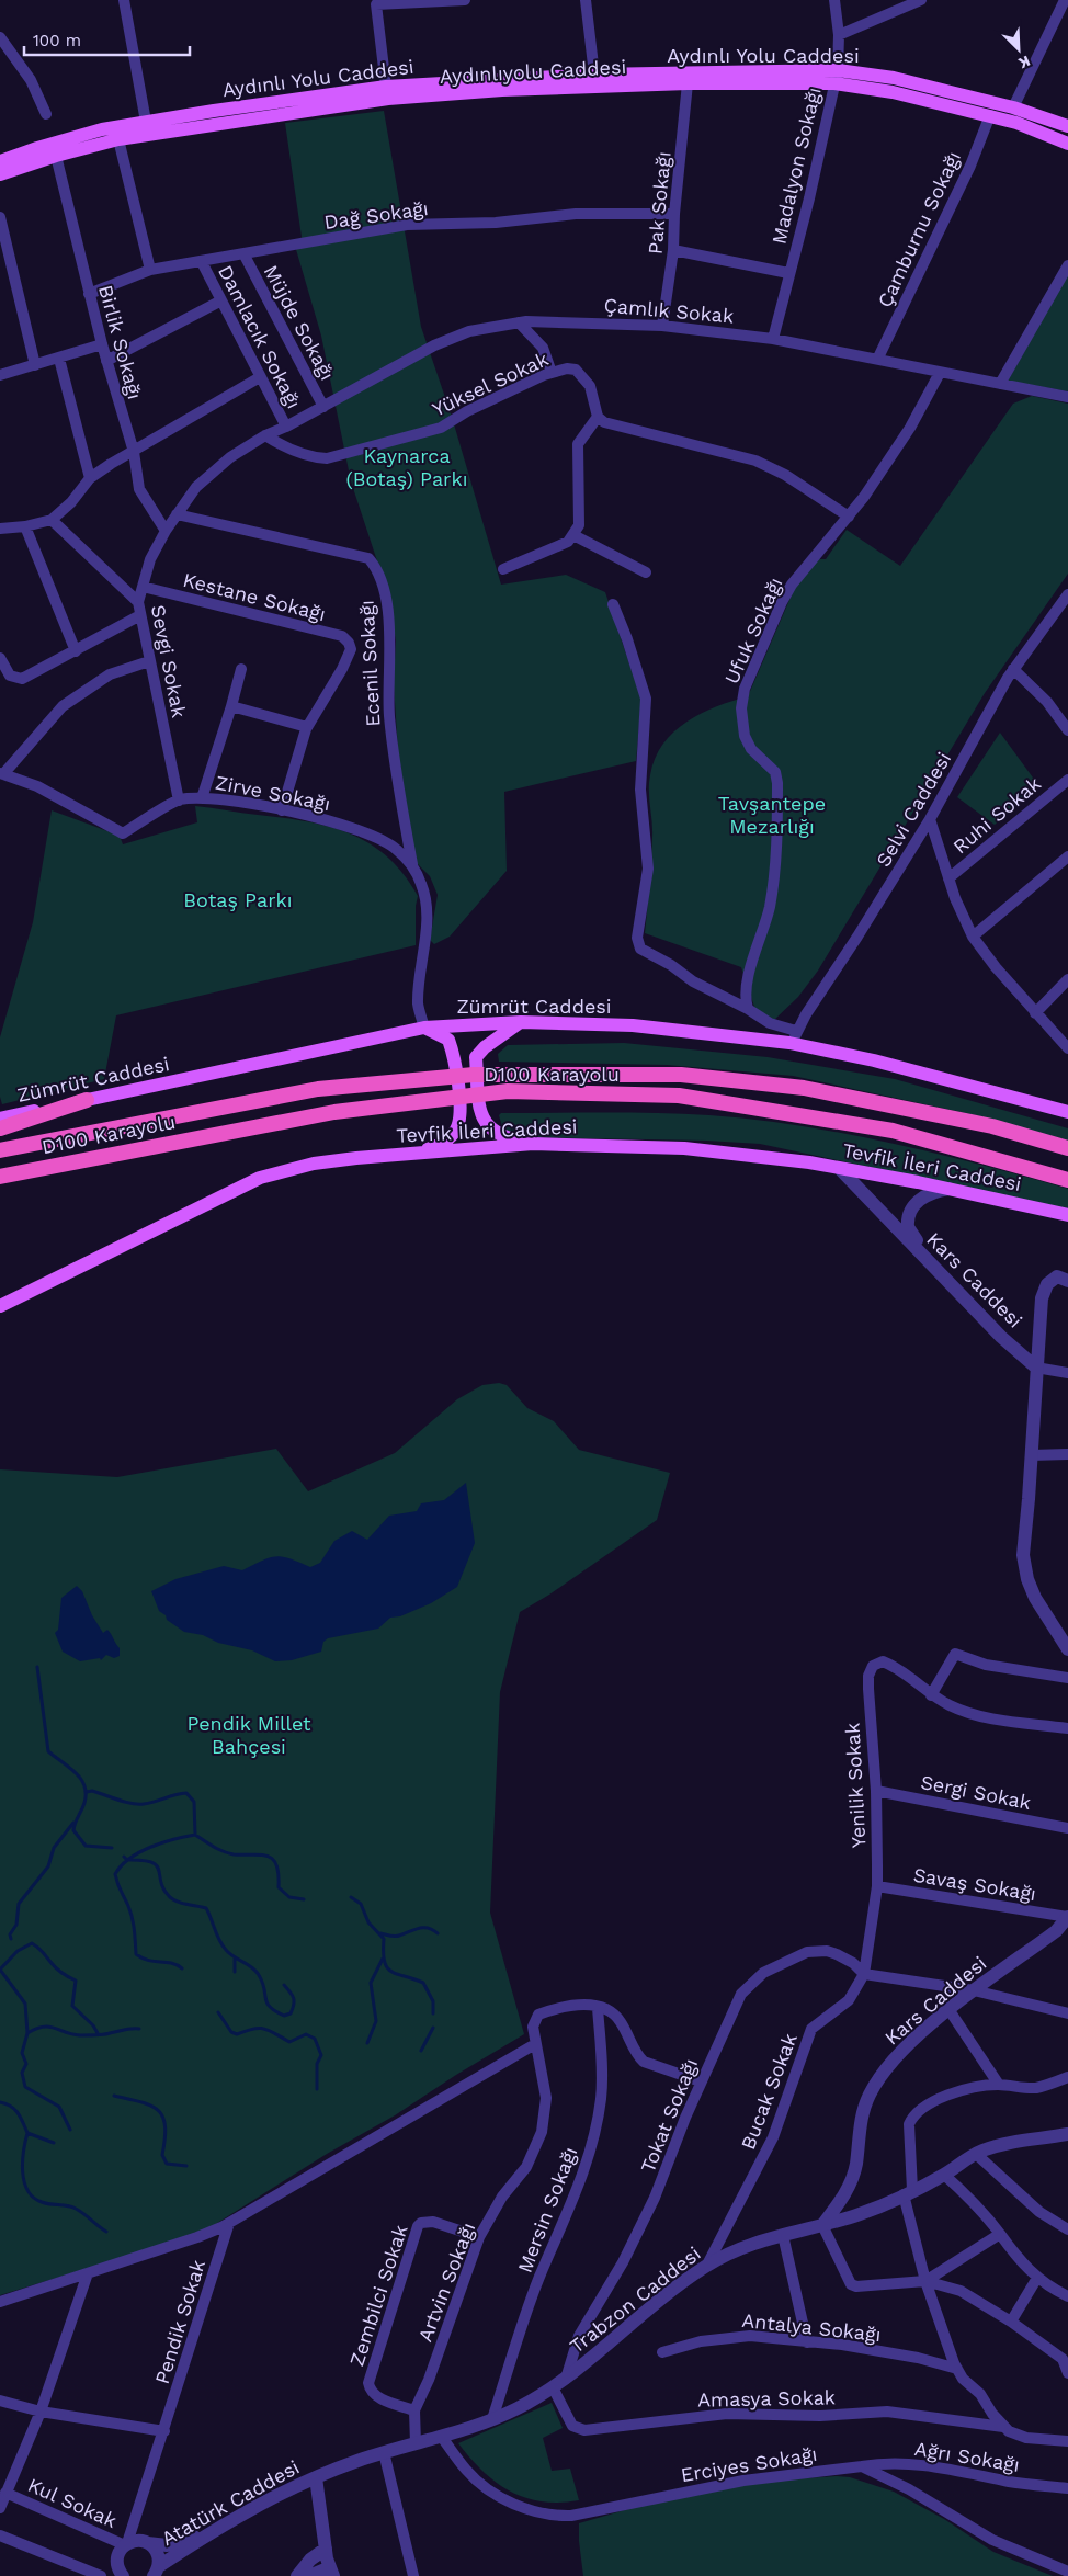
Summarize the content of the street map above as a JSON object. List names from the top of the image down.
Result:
{
  "streets": {
    "highway": ["D100 Karayolu"],
    "main road": [
      "Aydınlı Yolu Caddesi",
      "Aydınlıyolu Caddesi",
      "Zümrüt Caddesi",
      "Tevfik İleri Caddesi"
    ],
    "street": [
      "Madalyon Sokağı",
      "Pak Sokağı",
      "Dağ Sokağı",
      "Çamburnu Sokağı",
      "Çamlık Sokak",
      "Müjde Sokağı",
      "Damlacık Sokağı",
      "Birlik Sokağı",
      "Yüksel Sokak",
      "Kestane Sokağı",
      "Ufuk Sokağı",
      "Sevgi Sokak",
      "Ecenil Sokağı",
      "Zirve Sokağı",
      "Selvi Caddesi",
      "Ruhi Sokak",
      "Kars Caddesi",
      "Yenilik Sokak",
      "Sergi Sokak",
      "Savaş Sokağı",
      "Bucak Sokak",
      "Tokat Sokağı",
      "Mersin Sokağı",
      "Artvin Sokağı",
      "Zembilci Sokak",
      "Trabzon Caddesi",
      "Pendik Sokak",
      "Antalya Sokağı",
      "Amasya Sokak",
      "Ağrı Sokağı",
      "Erciyes Sokağı",
      "Kul Sokak",
      "Atatürk Caddesi"
    ]
  },
  "crossings": [
    ["Aydınlı Yolu Caddesi", "Aydınlıyolu Caddesi"],
    ["Aydınlı Yolu Caddesi", "Madalyon Sokağı"],
    ["Aydınlıyolu Caddesi", "Madalyon Sokağı"],
    ["Aydınlıyolu Caddesi", "Pak Sokağı"],
    ["Aydınlıyolu Caddesi", "Çamburnu Sokağı"],
    ["Aydınlıyolu Caddesi", "Birlik Sokağı"],
    ["Madalyon Sokağı", "Çamlık Sokak"],
    ["Pak Sokağı", "Dağ Sokağı"],
    ["Pak Sokağı", "Çamlık Sokak"],
    ["Dağ Sokağı", "Müjde Sokağı"],
    ["Dağ Sokağı", "Damlacık Sokağı"],
    ["Dağ Sokağı", "Birlik Sokağı"],
    ["Çamburnu Sokağı", "Çamlık Sokak"],
    ["Çamlık Sokak", "Müjde Sokağı"],
    ["Çamlık Sokak", "Damlacık Sokağı"],
    ["Çamlık Sokak", "Ufuk Sokağı"],
    ["Çamlık Sokak", "Sevgi Sokak"],
    ["Damlacık Sokağı", "Sevgi Sokak"],
    ["Birlik Sokağı", "Sevgi Sokak"],
    ["Yüksel Sokak", "Sevgi Sokak"],
    ["Kestane Sokağı", "Sevgi Sokak"],
    ["Sevgi Sokak", "Ecenil Sokağı"],
    ["Sevgi Sokak", "Zirve Sokağı"],
    ["Ecenil Sokağı", "Zirve Sokağı"],
    ["Zirve Sokağı", "Zümrüt Caddesi"],
    ["Selvi Caddesi", "Zümrüt Caddesi"],
    ["Tevfik İleri Caddesi", "Kars Caddesi"],
    ["Kars Caddesi", "Savaş Sokağı"],
    ["Kars Caddesi", "Trabzon Caddesi"],
    ["Yenilik Sokak", "Sergi Sokak"],
    ["Yenilik Sokak", "Savaş Sokağı"],
    ["Yenilik Sokak", "Bucak Sokak"],
    ["Yenilik Sokak", "Tokat Sokağı"],
    ["Bucak Sokak", "Tokat Sokağı"],
    ["Bucak Sokak", "Trabzon Caddesi"],
    ["Tokat Sokağı", "Artvin Sokağı"],
    ["Tokat Sokağı", "Trabzon Caddesi"],
    ["Mersin Sokağı", "Artvin Sokağı"],
    ["Mersin Sokağı", "Trabzon Caddesi"],
    ["Artvin Sokağı", "Zembilci Sokak"],
    ["Artvin Sokağı", "Trabzon Caddesi"],
    ["Trabzon Caddesi", "Amasya Sokak"],
    ["Trabzon Caddesi", "Erciyes Sokağı"],
    ["Trabzon Caddesi", "Atatürk Caddesi"],
    ["Pendik Sokak", "Kul Sokak"],
    ["Ağrı Sokağı", "Erciyes Sokağı"]
  ],
  "parks": [
    "Kaynarca (Botaş) Parkı",
    "Tavşantepe Mezarlığı",
    "Botaş Parkı",
    "Pendik Millet Bahçesi"
  ],
  "scale_bar": "100 m",
  "north": "bottom right"
}
